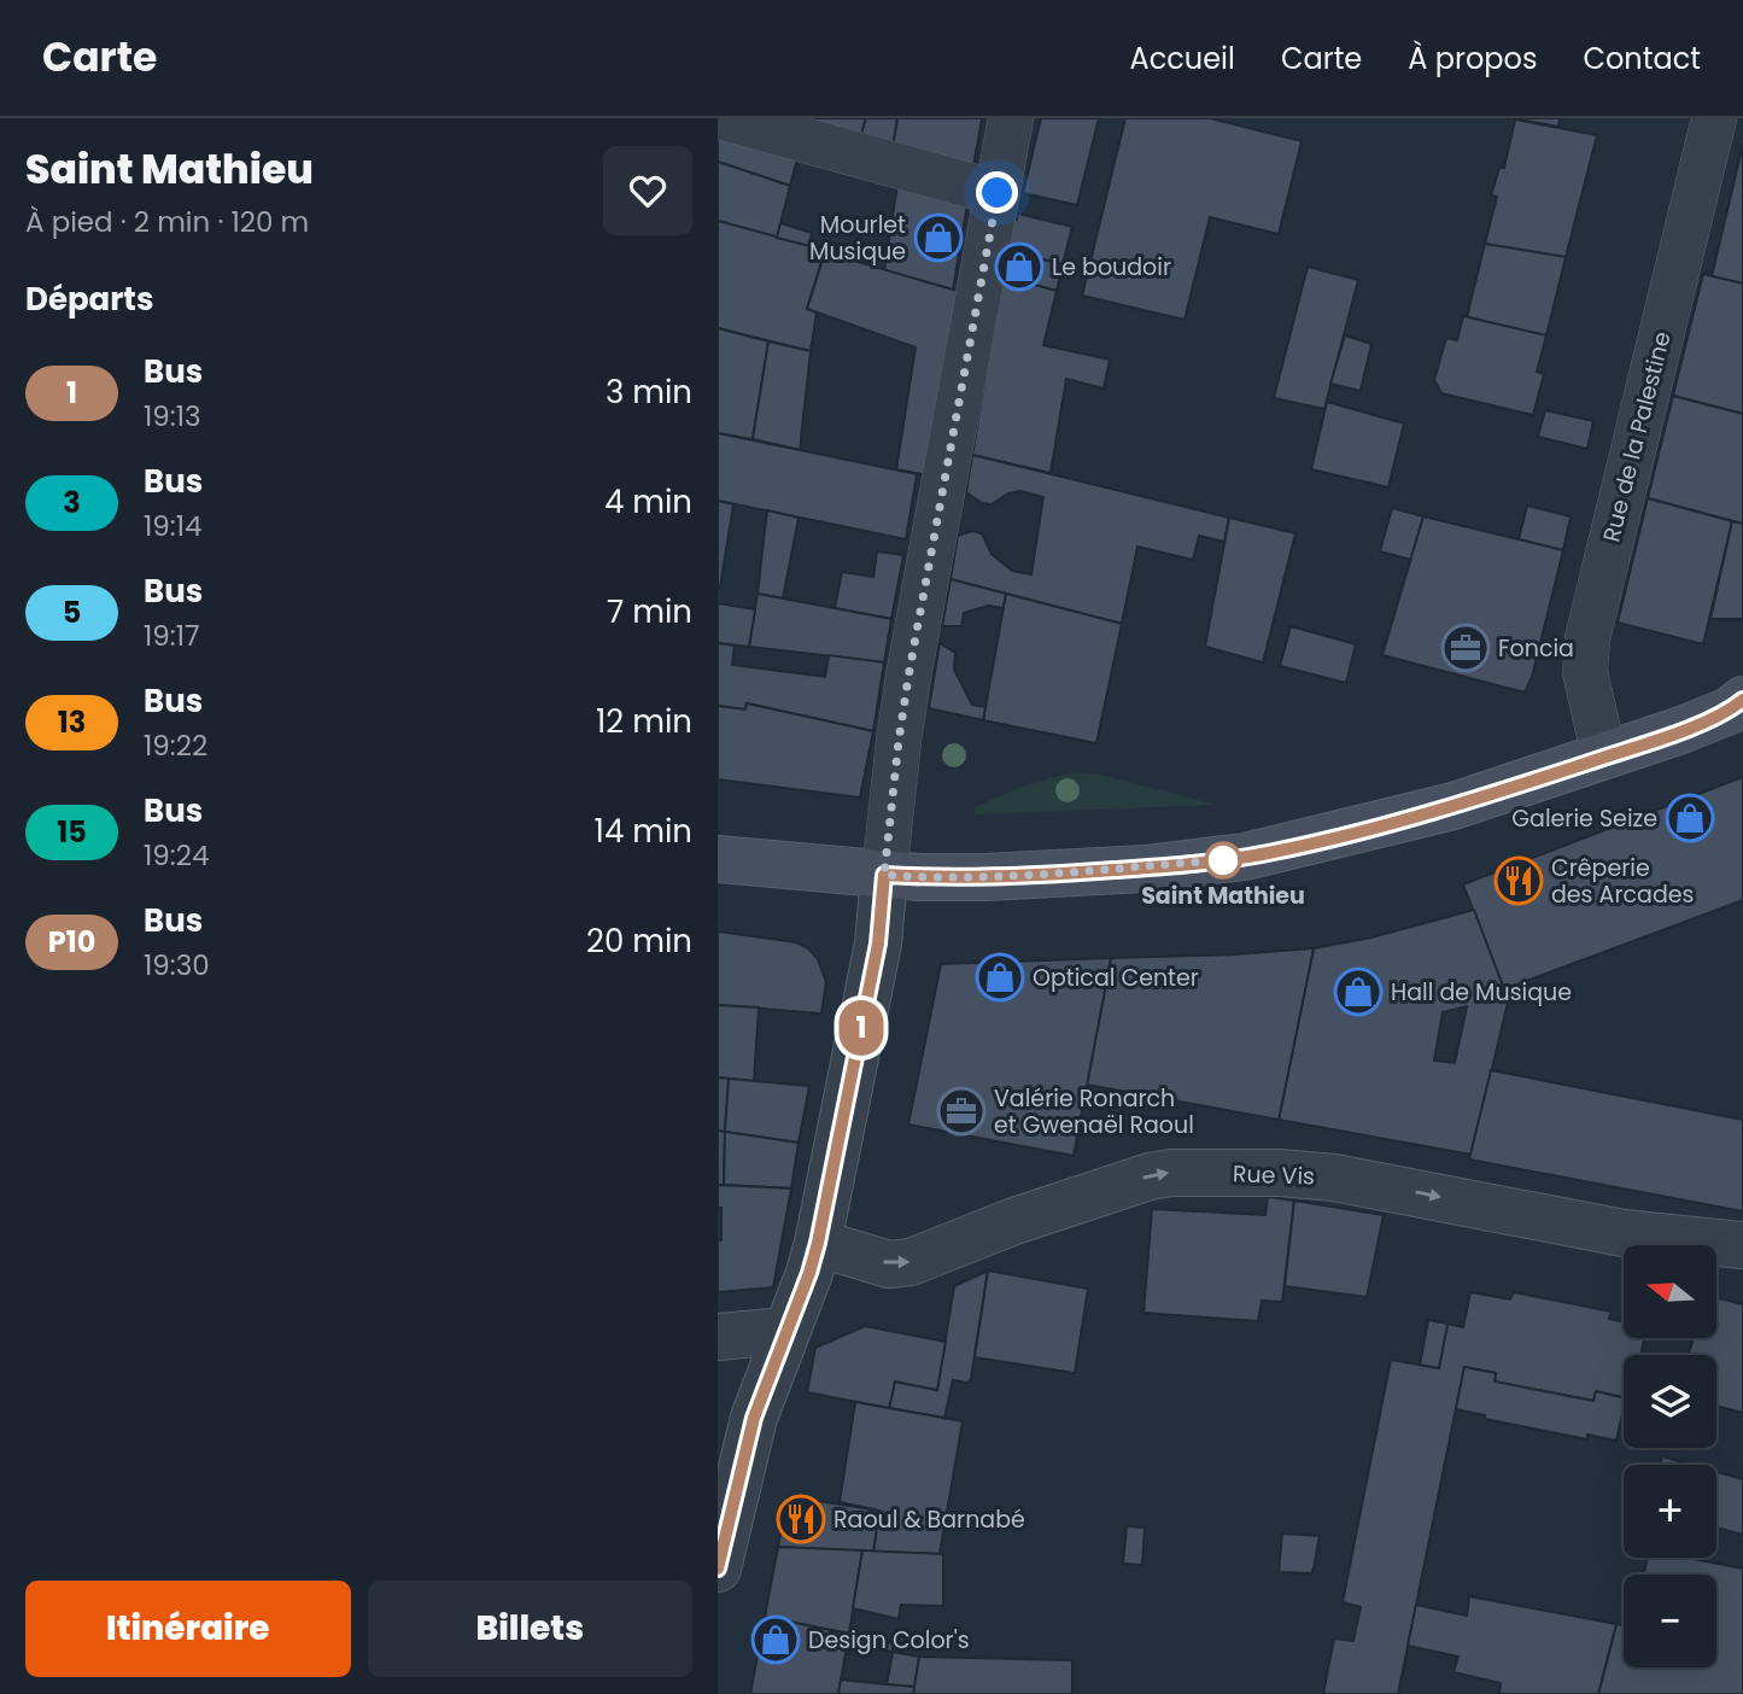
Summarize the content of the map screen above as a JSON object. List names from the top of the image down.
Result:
{
  "streets": {
    "street": ["Rue de la Palestine", "Rue Vis"]
  },
  "one_way": ["Rue Vis"],
  "places": {
    "shop": [
      "Mourlet Musique",
      "Le boudoir",
      "Galerie Seize",
      "Optical Center",
      "Hall de Musique",
      "Design Color's"
    ],
    "office": ["Foncia", "Valérie Ronarch et Gwenaël Raoul"],
    "other": ["Saint Mathieu"],
    "restaurant": ["Crêperie des Arcades", "Raoul & Barnabé"]
  },
  "lines": ["bus line 1"],
  "north": "left",
  "page": {
    "header": "Carte",
    "nav": [
      "Accueil",
      "Carte",
      "À propos",
      "Contact"
    ],
    "heading": [
      ["Saint Mathieu", "À pied · 2 min · 120 m"],
      "Départs"
    ],
    "on_map": "1",
    "list": [
      {
        "mark": "1",
        "name": "Bus",
        "note": "19:13",
        "value": "3 min"
      },
      {
        "mark": "3",
        "name": "Bus",
        "note": "19:14",
        "value": "4 min"
      },
      {
        "mark": "5",
        "name": "Bus",
        "note": "19:17",
        "value": "7 min"
      },
      {
        "mark": "13",
        "name": "Bus",
        "note": "19:22",
        "value": "12 min"
      },
      {
        "mark": "15",
        "name": "Bus",
        "note": "19:24",
        "value": "14 min"
      },
      {
        "mark": "P10",
        "name": "Bus",
        "note": "19:30",
        "value": "20 min"
      }
    ],
    "map_buttons": ["+", "−"],
    "buttons": ["Itinéraire", "Billets"]
  }
}
